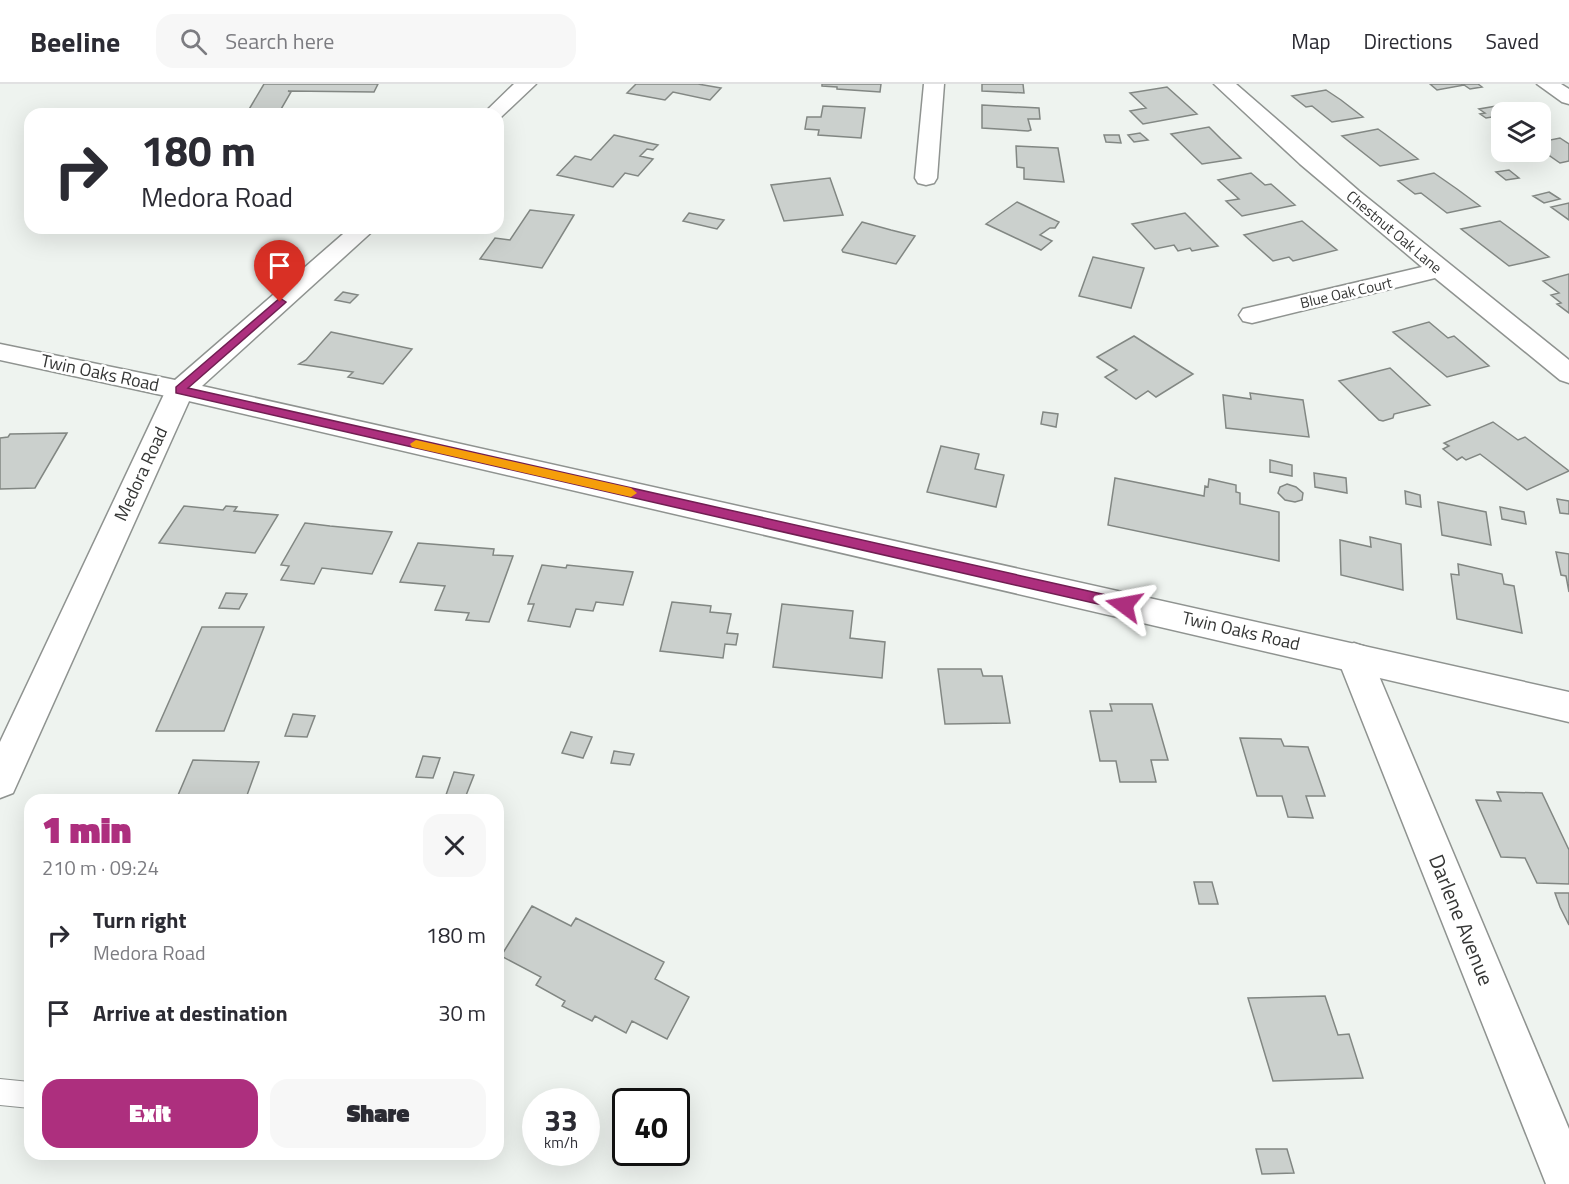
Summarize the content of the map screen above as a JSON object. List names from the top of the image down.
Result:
{
  "streets": {
    "street": [
      "Chestnut Oak Lane",
      "Blue Oak Court",
      "Twin Oaks Road",
      "Medora Road",
      "Darlene Avenue"
    ]
  },
  "crossings": [
    ["Chestnut Oak Lane", "Blue Oak Court"],
    ["Twin Oaks Road", "Medora Road"],
    ["Twin Oaks Road", "Darlene Avenue"]
  ],
  "page": {
    "header": "Beeline",
    "search": "Search here",
    "nav": ["Map", "Directions", "Saved"],
    "turn": ["180 m", "Medora Road"],
    "heading": ["1 min", "210 m · 09:24"],
    "list": [
      {
        "name": "Turn right",
        "note": "Medora Road",
        "value": "180 m"
      },
      {
        "name": "Arrive at destination",
        "value": "30 m"
      }
    ],
    "buttons": ["Exit", "Share"],
    "speed": "33 km/h",
    "limit": "40"
  }
}
